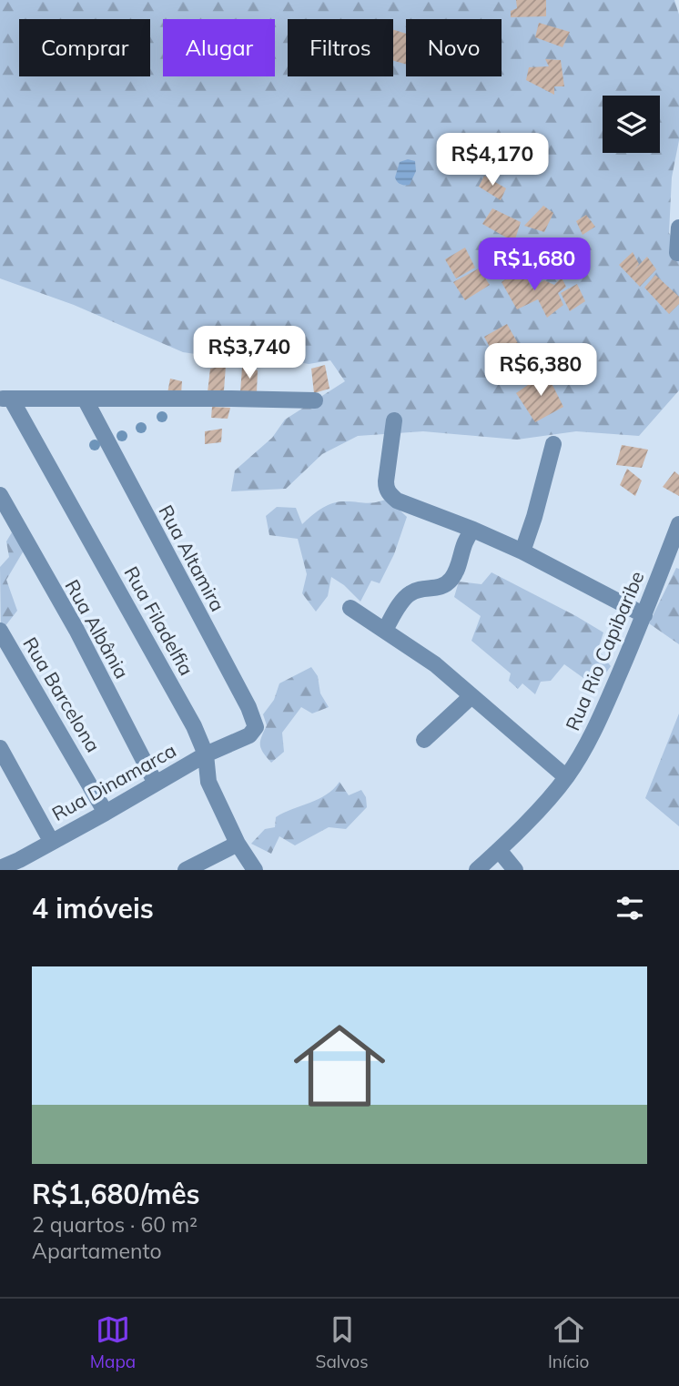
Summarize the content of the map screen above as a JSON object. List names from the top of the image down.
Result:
{
  "streets": {
    "street": [
      "Rua Altamira",
      "Rua Filadelfia",
      "Rua Albânia",
      "Rua Rio Capibaribe",
      "Rua Barcelona",
      "Rua Dinamarca"
    ]
  },
  "crossings": [
    ["Rua Altamira", "Rua Dinamarca"],
    ["Rua Filadelfia", "Rua Dinamarca"],
    ["Rua Albânia", "Rua Dinamarca"],
    ["Rua Barcelona", "Rua Dinamarca"]
  ],
  "page": {
    "chip": [
      "Comprar",
      "Alugar",
      "Filtros",
      "Novo"
    ],
    "price": [
      "R$4,170",
      "R$1,680",
      "R$3,740",
      "R$6,380"
    ],
    "heading": "4 imóveis",
    "list": [
      {
        "name": "R$1,680/mês",
        "note": "2 quartos · 60 m² · Apartamento"
      }
    ],
    "tabs": ["Mapa", "Salvos", "Início"]
  }
}
